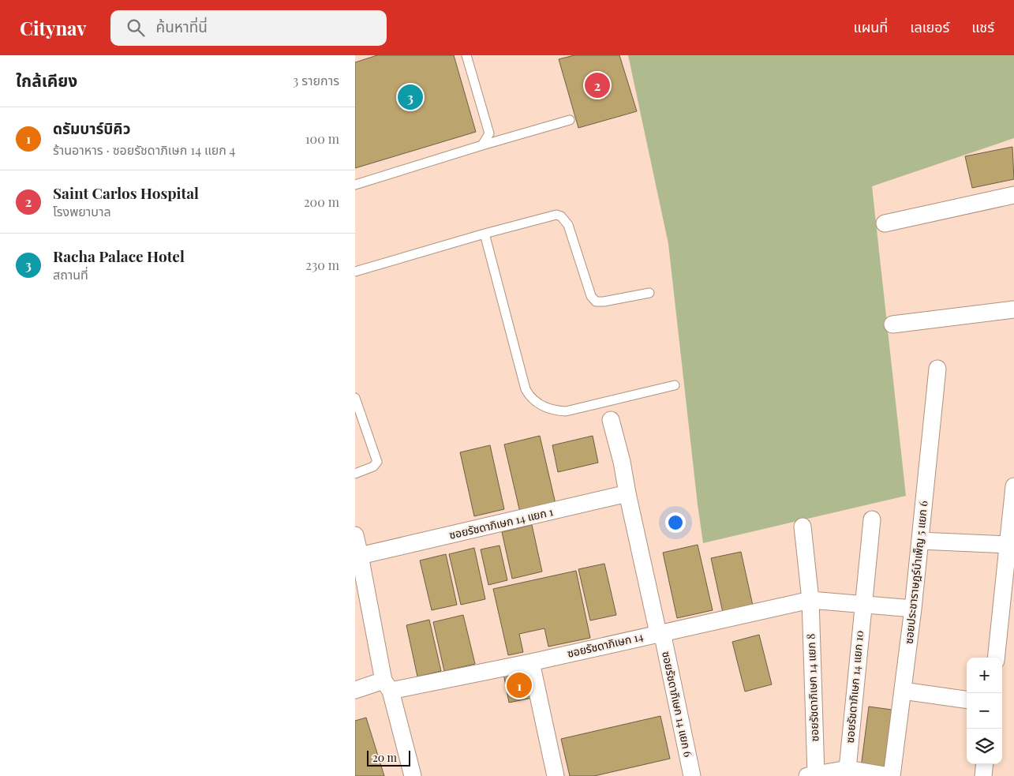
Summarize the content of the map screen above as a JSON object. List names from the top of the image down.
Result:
{
  "streets": {
    "street": [
      "ซอยรัชดาภิเษก 14 แยก 1",
      "ซอยประชาราษฎร์บำเพ็ญ 5 แยก 6",
      "ซอยรัชดาภิเษก 14",
      "ซอยรัชดาภิเษก 14 แยก 10",
      "ซอยรัชดาภิเษก 14 แยก 8",
      "ซอยรัชดาภิเษก 14 แยก 6"
    ]
  },
  "crossings": [
    ["ซอยประชาราษฎร์บำเพ็ญ 5 แยก 6", "ซอยรัชดาภิเษก 14"],
    ["ซอยรัชดาภิเษก 14", "ซอยรัชดาภิเษก 14 แยก 10"],
    ["ซอยรัชดาภิเษก 14", "ซอยรัชดาภิเษก 14 แยก 8"],
    ["ซอยรัชดาภิเษก 14", "ซอยรัชดาภิเษก 14 แยก 6"]
  ],
  "scale_bar": "20 m",
  "page": {
    "header": "Citynav",
    "search": "ค้นหาที่นี่",
    "nav": ["แผนที่", "เลเยอร์", "แชร์"],
    "heading": ["ใกล้เคียง", "3 รายการ"],
    "pins": ["2", "3", "1"],
    "list": [
      {
        "mark": "1",
        "name": "ดรัมบาร์บิคิว",
        "note": "ร้านอาหาร · ซอยรัชดาภิเษก 14 แยก 4",
        "value": "100 m"
      },
      {
        "mark": "2",
        "name": "Saint Carlos Hospital",
        "note": "โรงพยาบาล",
        "value": "200 m"
      },
      {
        "mark": "3",
        "name": "Racha Palace Hotel",
        "note": "สถานที่",
        "value": "230 m"
      }
    ],
    "map_buttons": ["+", "−"],
    "scale": "20 m"
  }
}
